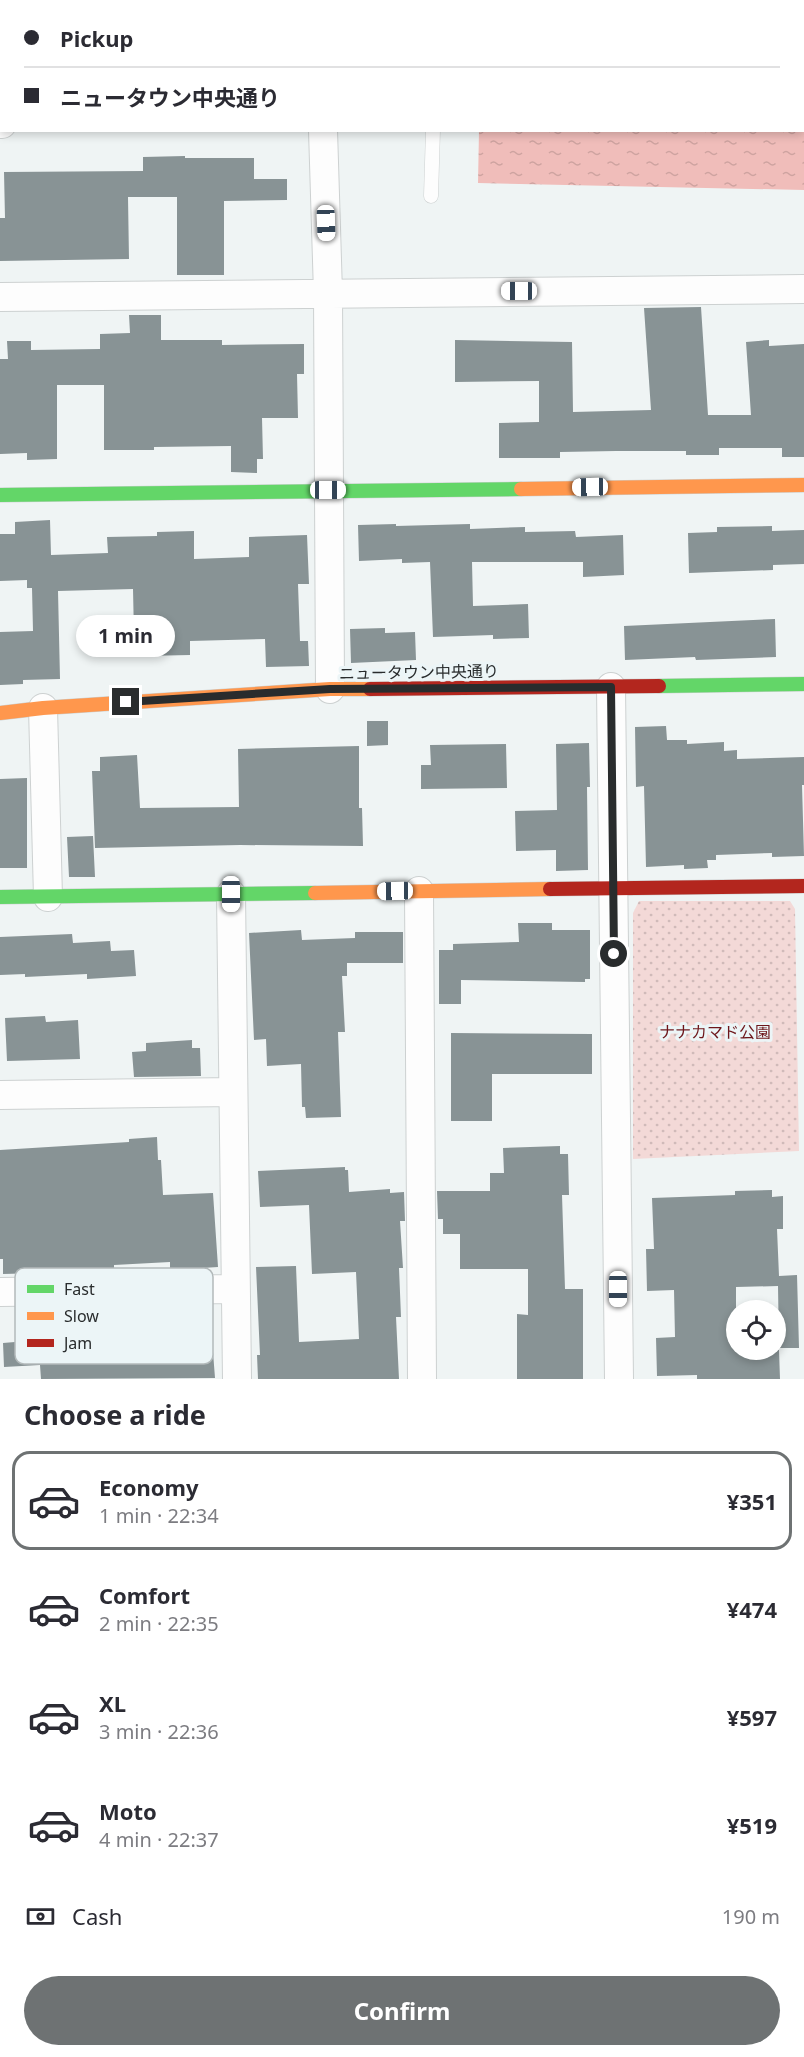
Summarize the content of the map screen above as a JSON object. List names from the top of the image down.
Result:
{
  "streets": {
    "street": ["ニュータウン中央通り"]
  },
  "parks": ["ナナカマド公園"],
  "legend": ["Fast", "Slow", "Jam"],
  "page": {
    "banner": ["Pickup", "ニュータウン中央通り"],
    "bubble": "1 min",
    "heading": "Choose a ride",
    "list": [
      {
        "name": "Economy",
        "note": "1 min · 22:34",
        "value": "¥351"
      },
      {
        "name": "Comfort",
        "note": "2 min · 22:35",
        "value": "¥474"
      },
      {
        "name": "XL",
        "note": "3 min · 22:36",
        "value": "¥597"
      },
      {
        "name": "Moto",
        "note": "4 min · 22:37",
        "value": "¥519"
      }
    ],
    "pay": ["Cash", "190 m"],
    "buttons": "Confirm"
  }
}
